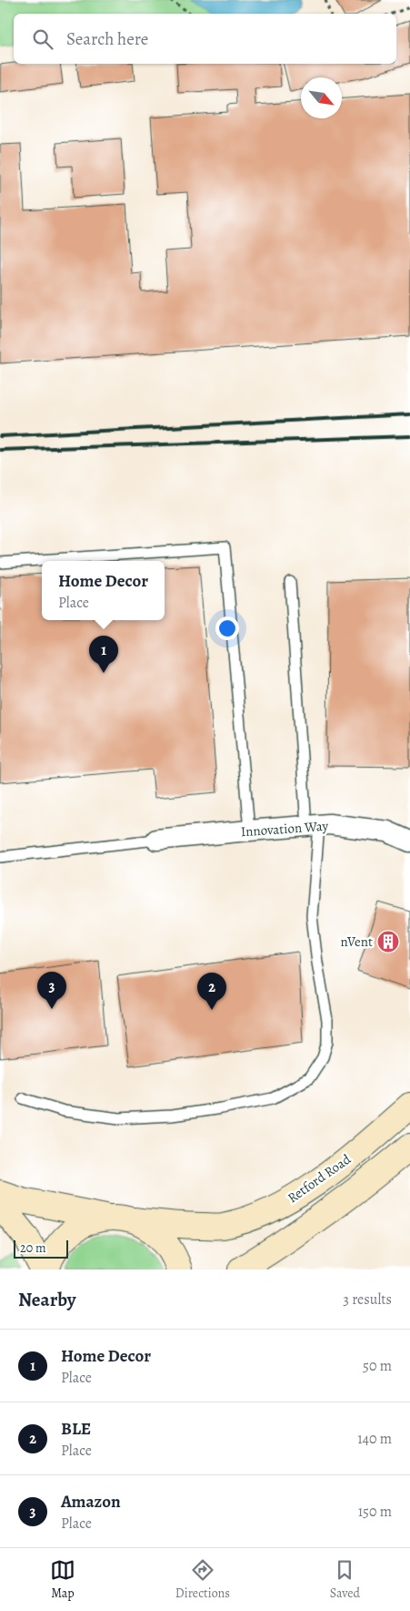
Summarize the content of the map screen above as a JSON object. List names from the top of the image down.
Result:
{
  "streets": {
    "main road": ["Retford Road"],
    "street": ["Innovation Way"]
  },
  "places": {
    "building": ["nVent"]
  },
  "scale_bar": "20 m",
  "north": "bottom right",
  "page": {
    "search": "Search here",
    "popup": ["Home Decor", "Place"],
    "pins": ["1", "3", "2"],
    "scale": "20 m",
    "heading": ["Nearby", "3 results"],
    "list": [
      {
        "mark": "1",
        "name": "Home Decor",
        "note": "Place",
        "value": "50 m"
      },
      {
        "mark": "2",
        "name": "BLE",
        "note": "Place",
        "value": "140 m"
      },
      {
        "mark": "3",
        "name": "Amazon",
        "note": "Place",
        "value": "150 m"
      }
    ],
    "nav": ["Map", "Directions", "Saved"]
  }
}
